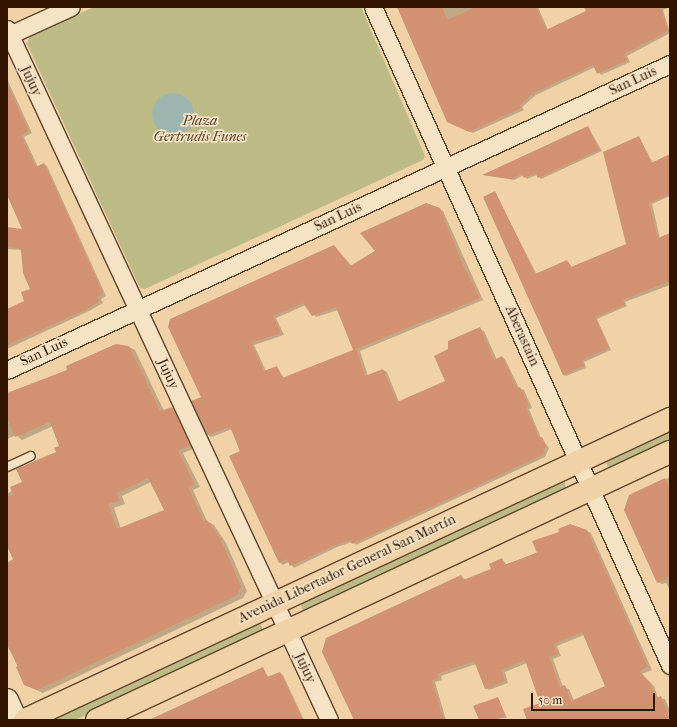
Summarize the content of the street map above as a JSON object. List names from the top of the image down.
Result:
{
  "streets": {
    "main road": ["Avenida Libertador General San Martín"],
    "street": ["Jujuy", "San Luis", "Aberastain"]
  },
  "crossings": [
    ["Jujuy", "San Luis"],
    ["Jujuy", "Avenida Libertador General San Martín"],
    ["San Luis", "Aberastain"],
    ["Aberastain", "Avenida Libertador General San Martín"]
  ],
  "parks": ["Plaza Gertrudis Funes"],
  "scale_bar": "50 m"
}
